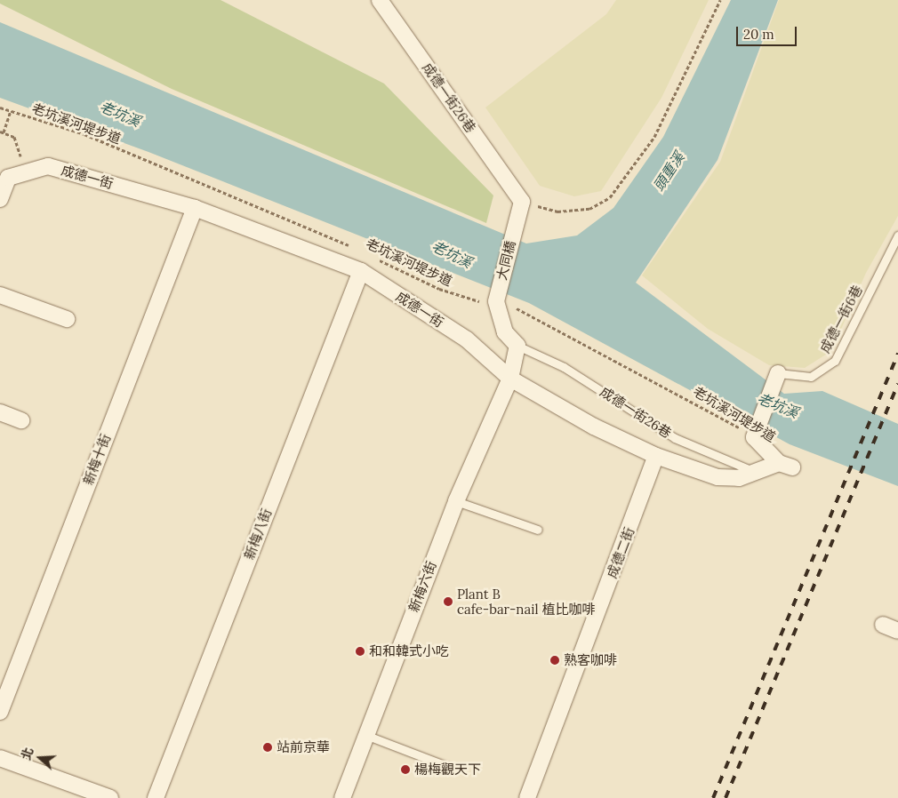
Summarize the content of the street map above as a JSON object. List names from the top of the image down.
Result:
{
  "streets": {
    "street": [
      "成德一街26巷",
      "成德一街",
      "大同橋",
      "新梅十街",
      "新梅八街",
      "成德二街",
      "新梅六街"
    ],
    "lane": ["成德一街6巷"],
    "path": ["老坑溪河堤步道"]
  },
  "crossings": [
    ["成德一街26巷", "老坑溪河堤步道"],
    ["成德一街26巷", "成德一街"],
    ["成德一街26巷", "大同橋"],
    ["老坑溪河堤步道", "成德一街"],
    ["老坑溪河堤步道", "大同橋"],
    ["成德一街", "新梅十街"],
    ["成德一街", "新梅八街"],
    ["成德一街", "成德二街"],
    ["成德一街", "新梅六街"]
  ],
  "water": ["老坑溪", "頭重溪"],
  "places": [
    "Plant B cafe-bar-nail 植比咖啡",
    "和和韓式小吃",
    "熟客咖啡",
    "站前京華",
    "楊梅觀天下"
  ],
  "scale_bar": "20 m",
  "north": "left"
}
